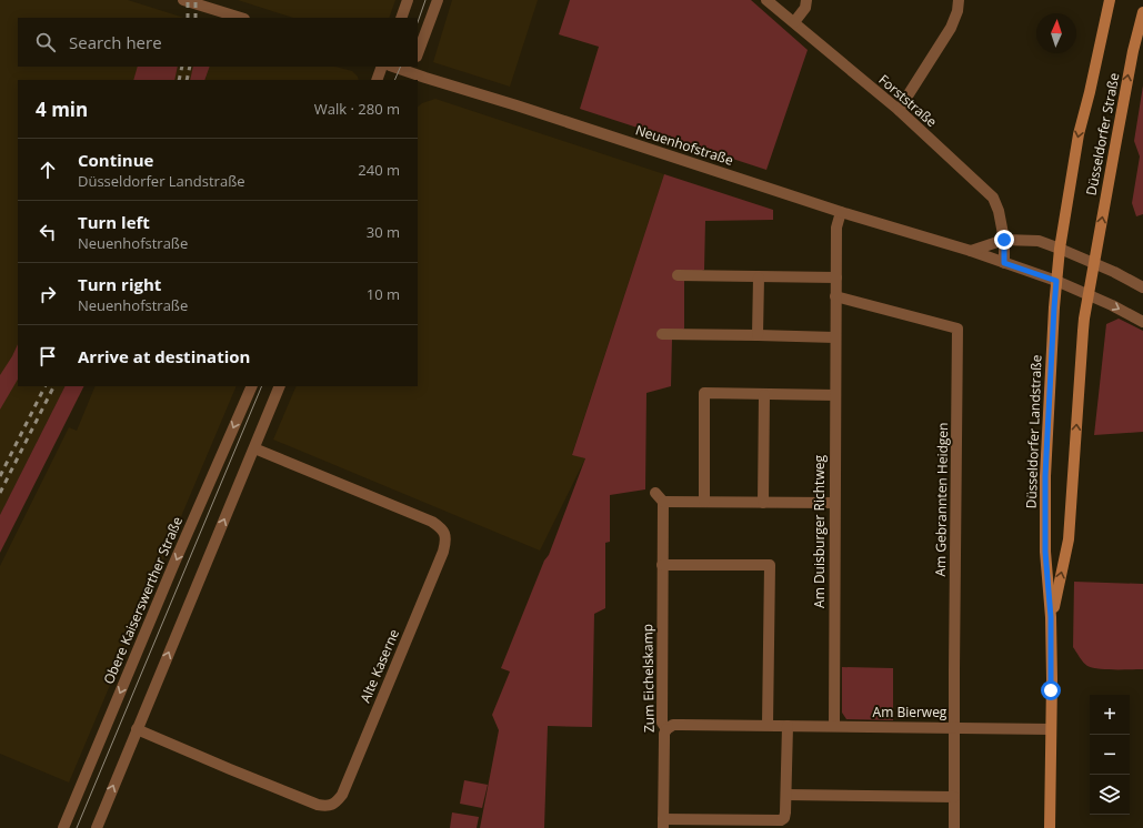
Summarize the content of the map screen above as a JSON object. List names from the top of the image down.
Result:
{
  "streets": {
    "main road": ["Düsseldorfer Straße", "Düsseldorfer Landstraße"],
    "street": [
      "Forststraße",
      "Neuenhofstraße",
      "Am Gebrannten Heidgen",
      "Am Duisburger Richtweg",
      "Obere Kaiserswerther Straße",
      "Alte Kaserne",
      "Zum Eichelskamp",
      "Am Bierweg"
    ]
  },
  "crossings": [
    ["Düsseldorfer Straße", "Düsseldorfer Landstraße"],
    ["Neuenhofstraße", "Düsseldorfer Landstraße"],
    ["Neuenhofstraße", "Am Duisburger Richtweg"],
    ["Düsseldorfer Landstraße", "Am Bierweg"],
    ["Am Gebrannten Heidgen", "Am Duisburger Richtweg"],
    ["Am Gebrannten Heidgen", "Am Bierweg"],
    ["Am Duisburger Richtweg", "Zum Eichelskamp"],
    ["Am Duisburger Richtweg", "Am Bierweg"],
    ["Zum Eichelskamp", "Am Bierweg"]
  ],
  "north": "top",
  "page": {
    "search": "Search here",
    "heading": ["4 min", "Walk · 280 m"],
    "list": [
      ["Continue", "Düsseldorfer Landstraße", "240 m"],
      ["Turn left", "Neuenhofstraße", "30 m"],
      ["Turn right", "Neuenhofstraße", "10 m"],
      "Arrive at destination"
    ],
    "map_buttons": ["+", "−"]
  }
}
